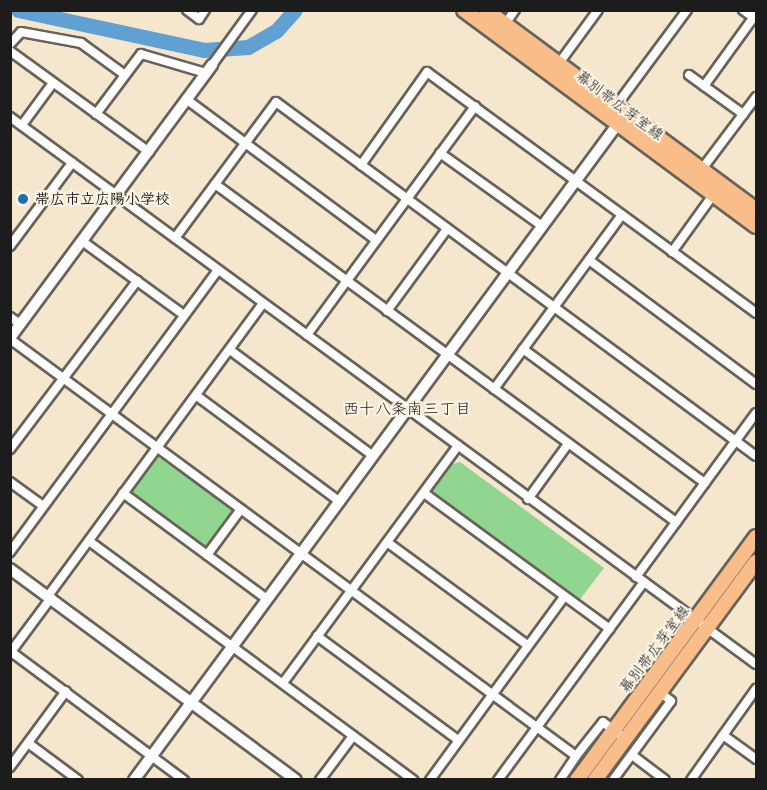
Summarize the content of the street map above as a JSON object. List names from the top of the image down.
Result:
{
  "streets": {
    "main road": ["幕別帯広芽室線"]
  },
  "districts": ["西十八条南三丁目"],
  "places": ["帯広市立広陽小学校"]
}
